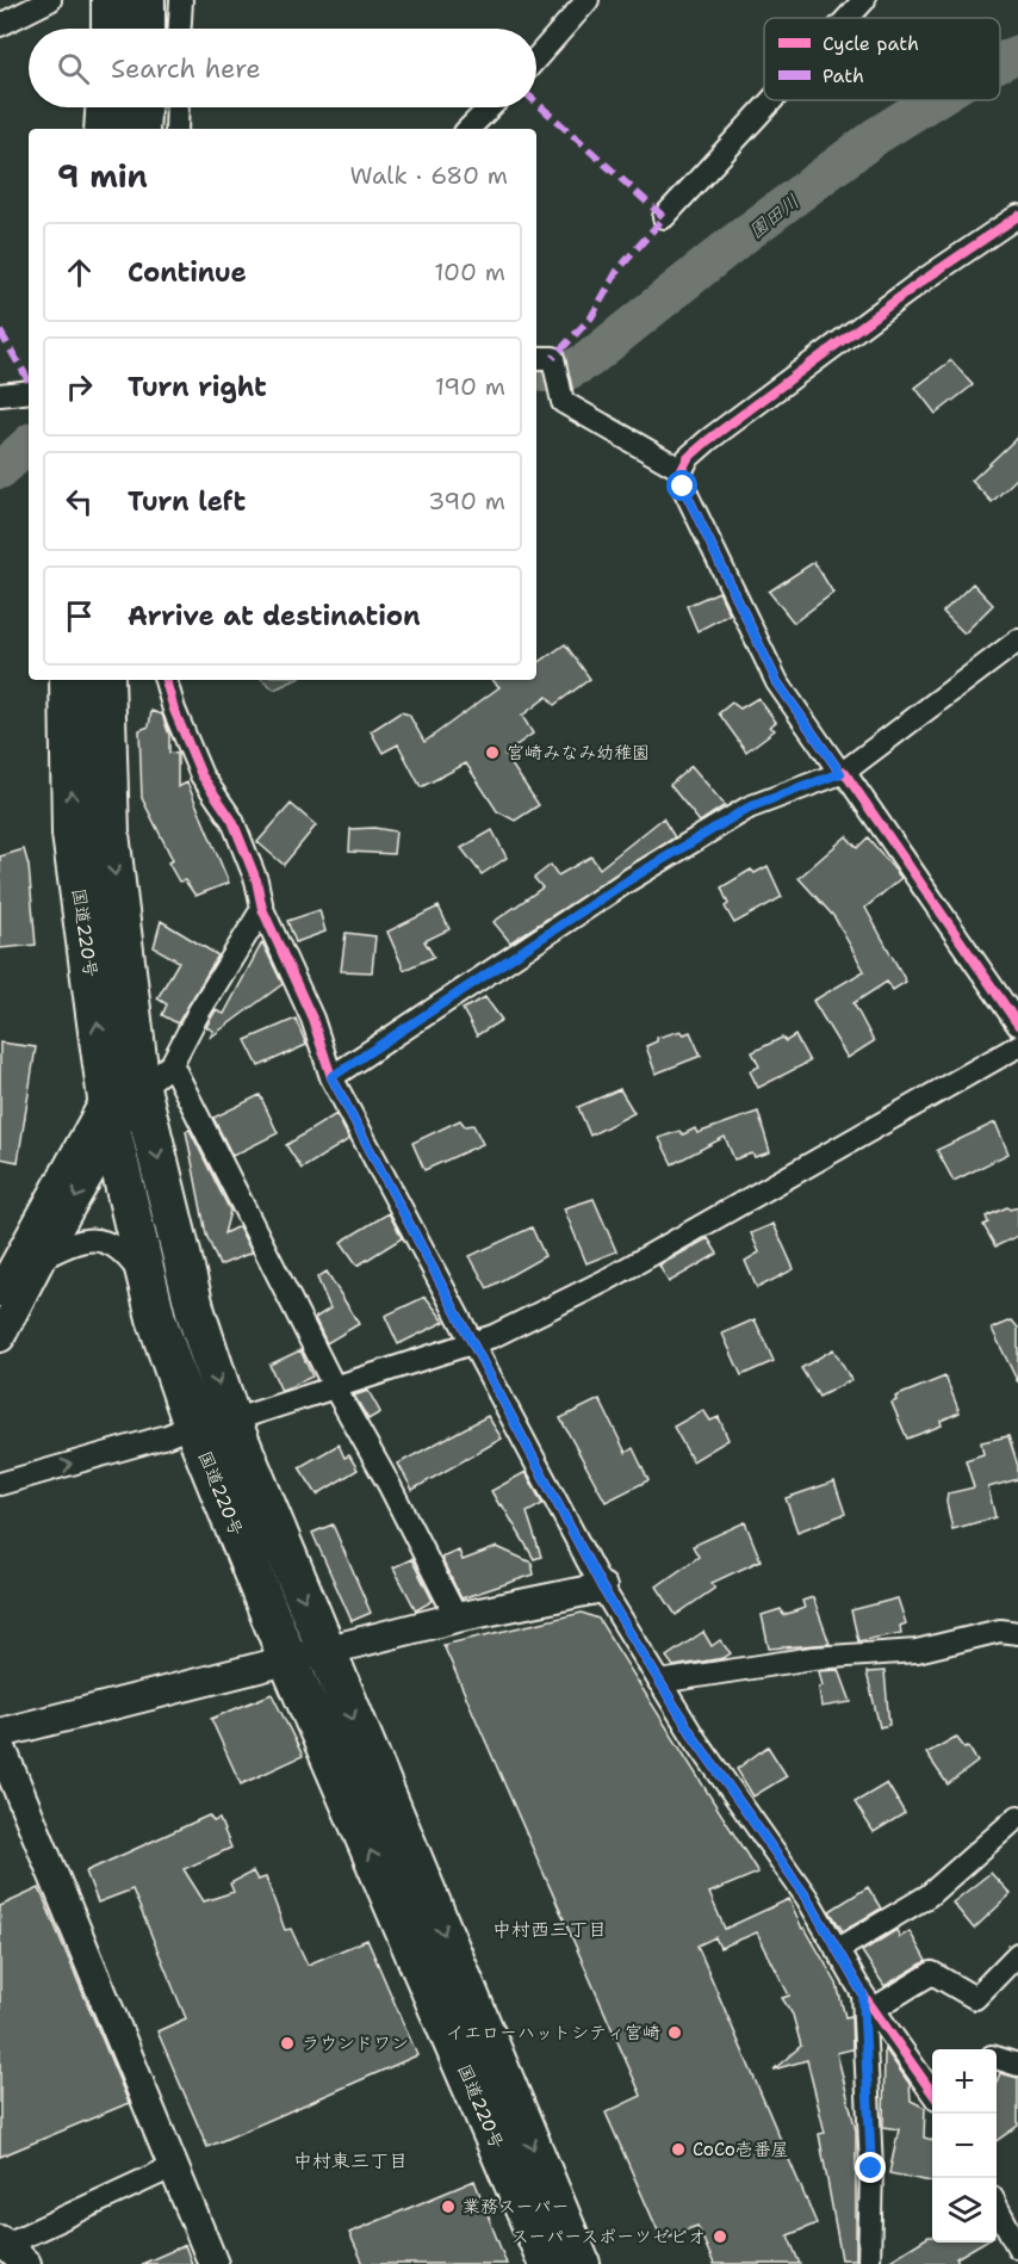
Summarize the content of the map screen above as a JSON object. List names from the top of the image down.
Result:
{
  "streets": {
    "highway": ["国道220号"]
  },
  "districts": ["中村西三丁目", "中村東三丁目"],
  "water": ["園田川"],
  "places": [
    "宮崎みなみ幼稚園",
    "イエローハットシティ宮崎",
    "ラウンドワン",
    "CoCo壱番屋",
    "業務スーパー",
    "スーパースポーツゼビオ"
  ],
  "legend": ["Cycle path", "Path"],
  "page": {
    "search": "Search here",
    "heading": ["9 min", "Walk · 680 m"],
    "list": [
      ["Continue", "100 m"],
      ["Turn right", "190 m"],
      ["Turn left", "390 m"],
      "Arrive at destination"
    ],
    "map_buttons": ["+", "−"]
  }
}
